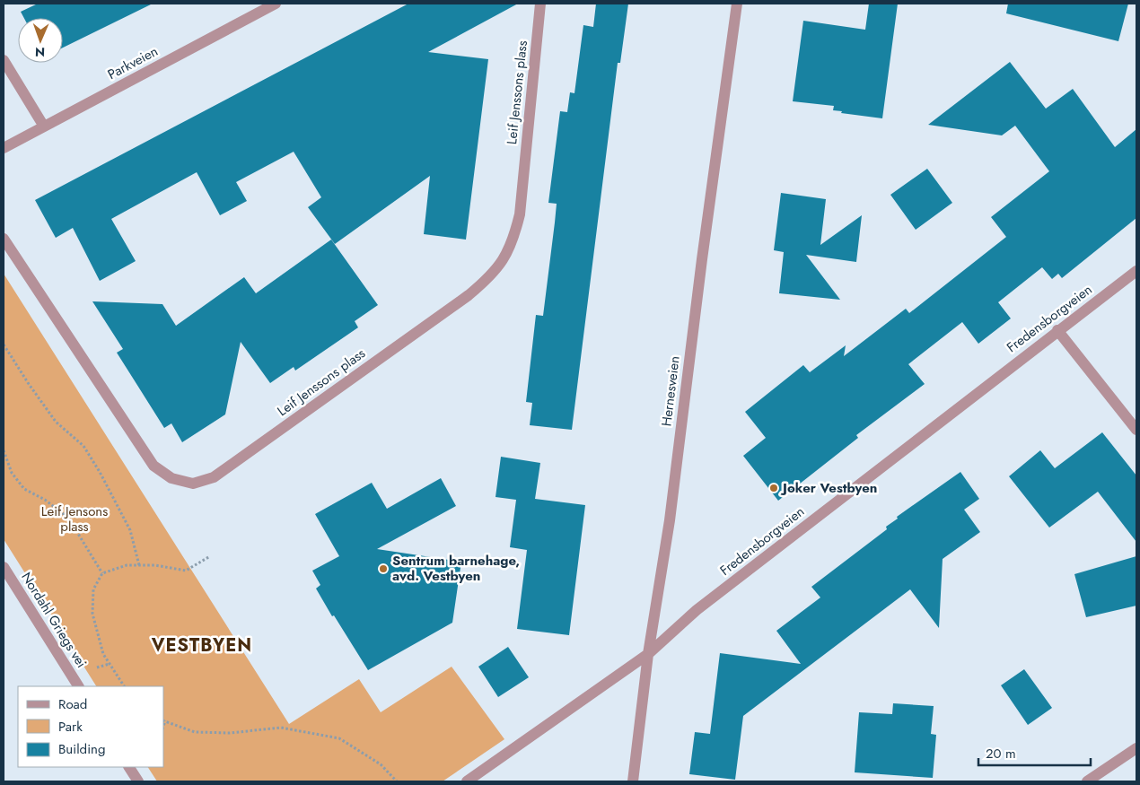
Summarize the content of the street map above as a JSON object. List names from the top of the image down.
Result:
{
  "streets": {
    "street": [
      "Parkveien",
      "Leif Jenssons plass",
      "Fredensborgveien",
      "Hernesveien",
      "Nordahl Griegs vei"
    ]
  },
  "crossings": [
    ["Fredensborgveien", "Hernesveien"]
  ],
  "districts": ["VESTBYEN"],
  "parks": ["Leif Jensons plass"],
  "places": ["Joker Vestbyen", "Sentrum barnehage, avd. Vestbyen"],
  "legend": ["Road", "Park", "Building"],
  "scale_bar": "20 m",
  "north": "bottom"
}
